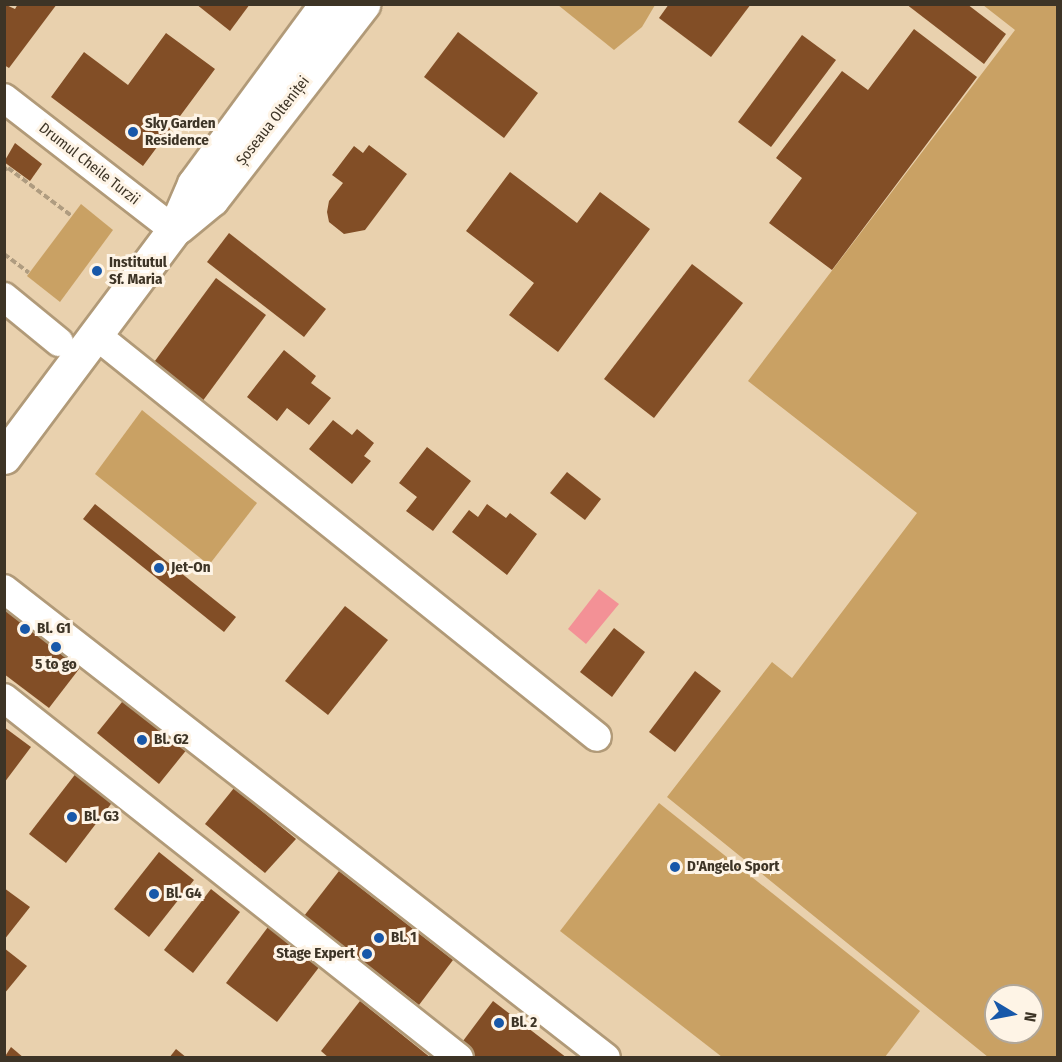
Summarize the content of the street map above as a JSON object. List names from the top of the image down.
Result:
{
  "streets": {
    "main road": ["Șoseaua Olteniței"],
    "street": ["Drumul Cheile Turzii"]
  },
  "crossings": [
    ["Șoseaua Olteniței", "Drumul Cheile Turzii"]
  ],
  "places": [
    "Sky Garden Residence",
    "Institutul Sf. Maria",
    "Jet-On",
    "Bl. G1",
    "5 to go",
    "Bl. G2",
    "Bl. G3",
    "D'Angelo Sport",
    "Bl. G4",
    "Bl. 1",
    "Stage Expert",
    "Bl. 2"
  ],
  "north": "right"
}
